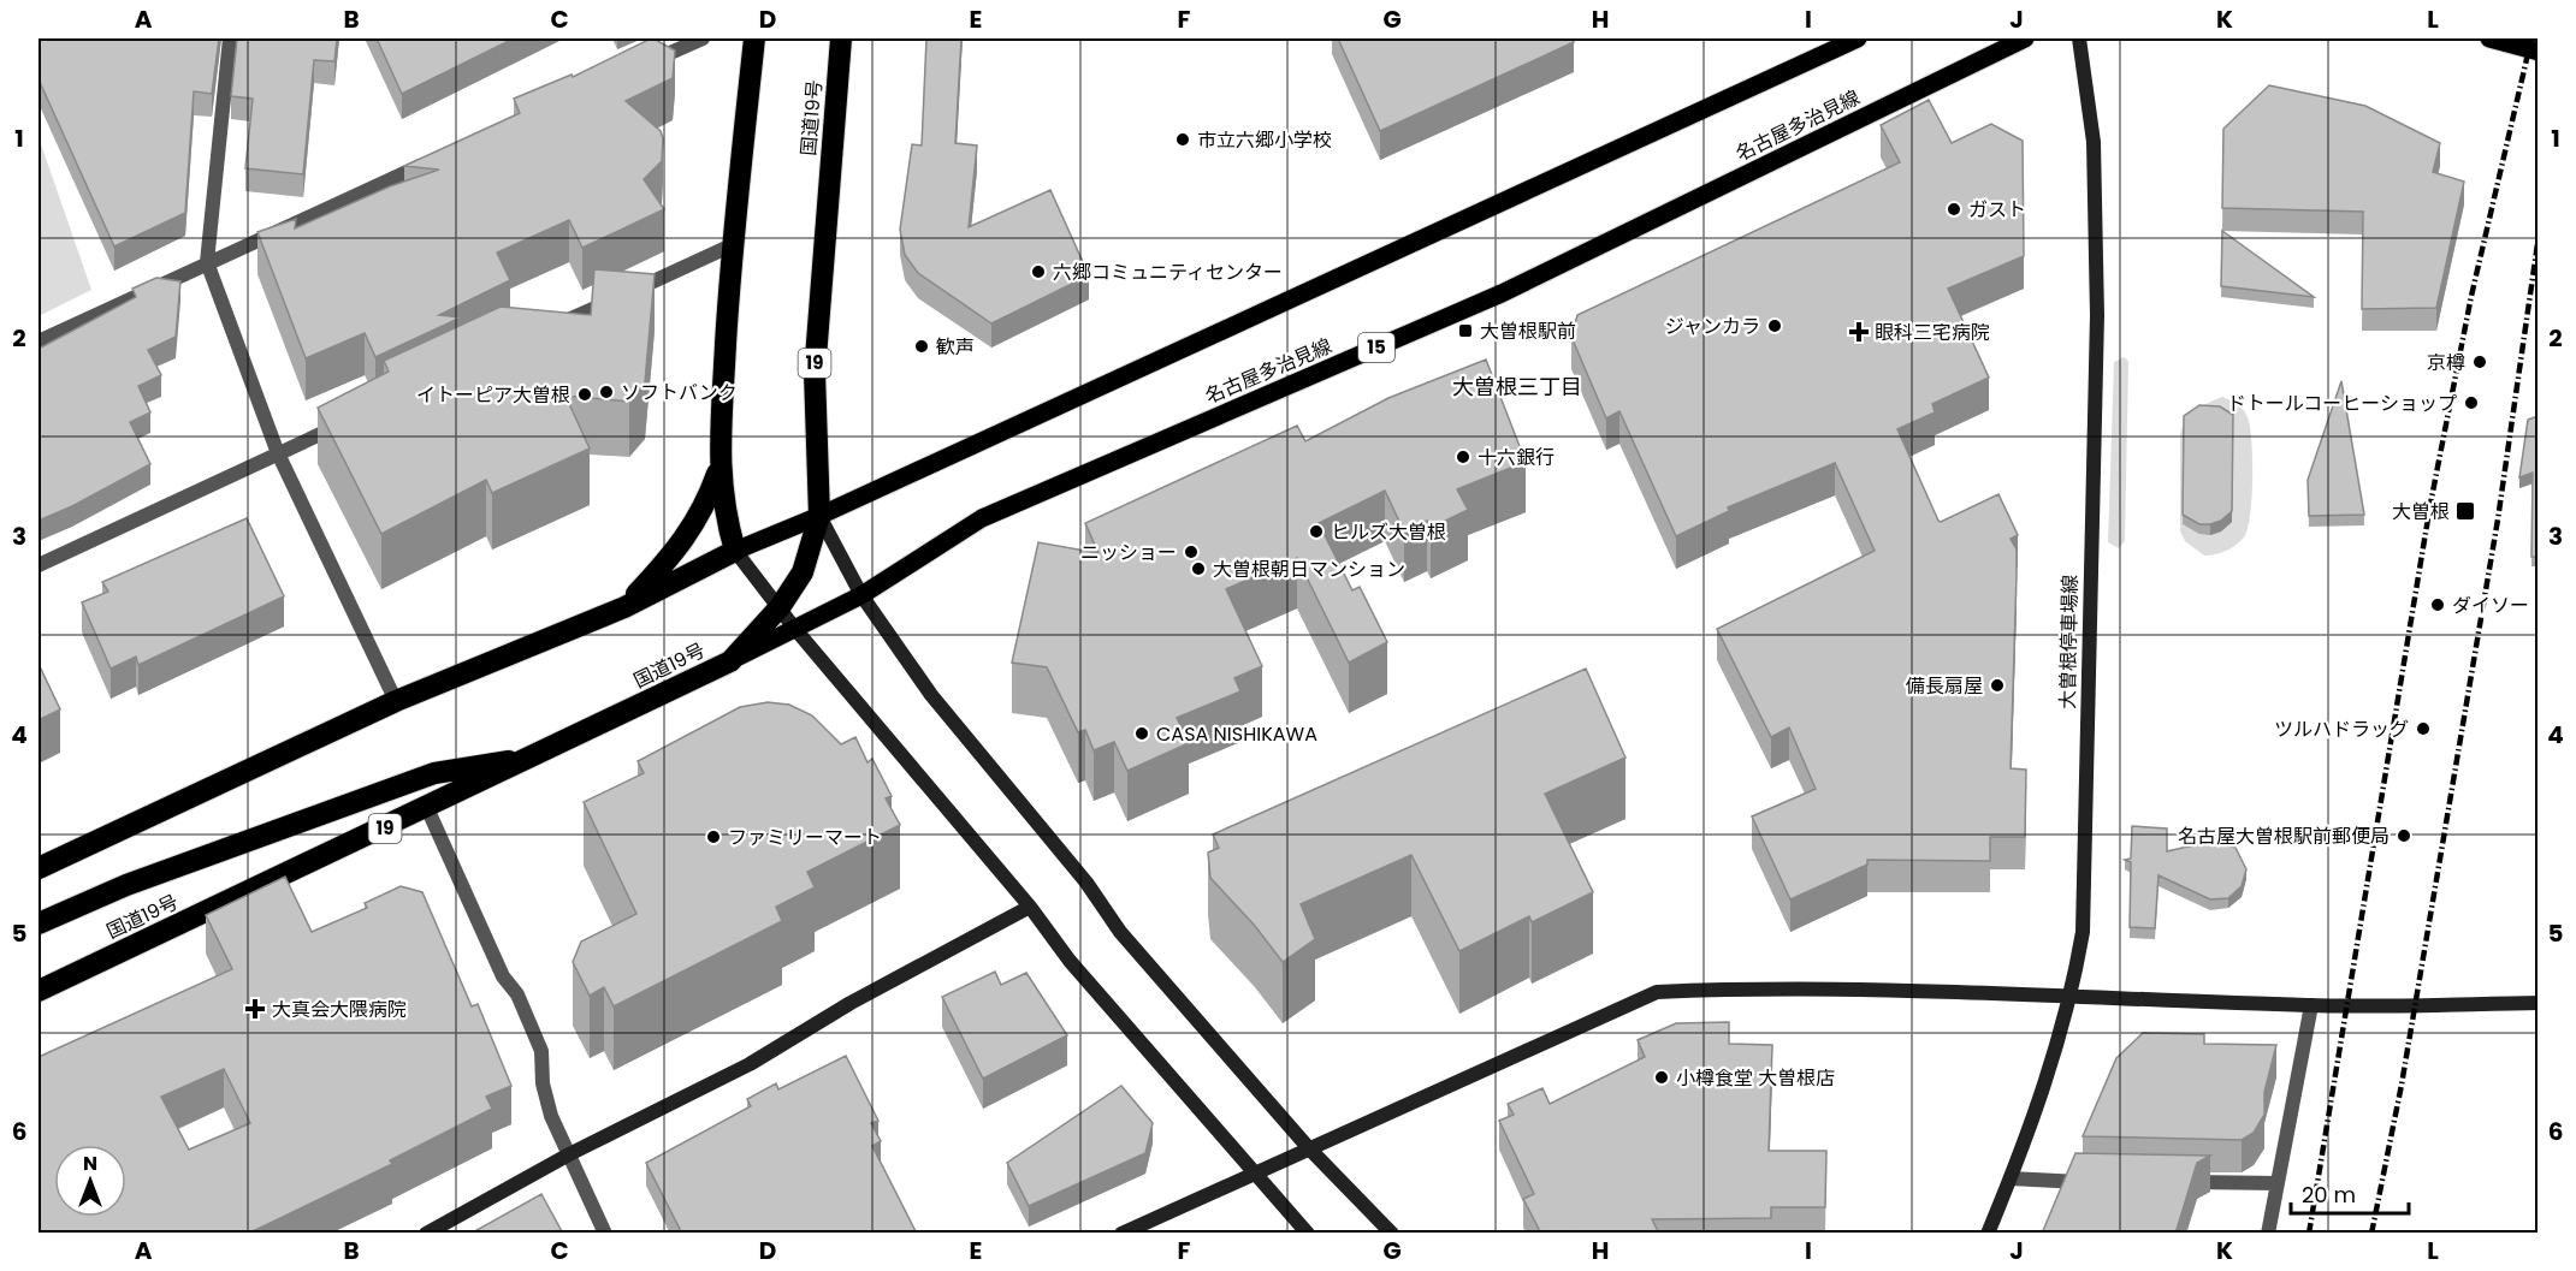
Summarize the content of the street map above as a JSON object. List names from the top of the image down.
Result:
{
  "streets": {
    "highway": ["国道19号", "19"],
    "main road": ["名古屋多治見線", "15"],
    "street": ["大曽根停車場線"]
  },
  "crossings": [
    ["国道19号", "名古屋多治見線"]
  ],
  "districts": ["大曽根三丁目"],
  "places": {
    "other": [
      "市立六郷小学校",
      "ガスト",
      "六郷コミュニティセンター",
      "ジャンカラ",
      "歓声",
      "京樽",
      "ソフトバンク",
      "イトーピア大曽根",
      "ドトールコーヒーショップ",
      "十六銀行",
      "ヒルズ大曽根",
      "ニッショー",
      "大曽根朝日マンション",
      "ダイソー",
      "備長扇屋",
      "ツルハドラッグ",
      "CASA NISHIKAWA",
      "名古屋大曽根駅前郵便局",
      "ファミリーマート",
      "小樽食堂 大曽根店"
    ],
    "transit": ["大曽根駅前", "大曽根"],
    "health": ["眼科三宅病院", "大真会大隈病院"]
  },
  "scale_bar": "20 m",
  "north": "top",
  "grid": {
    "columns": [
      "A",
      "B",
      "C",
      "D",
      "E",
      "F",
      "G",
      "H",
      "I",
      "J",
      "K",
      "L"
    ],
    "rows": [
      "1",
      "2",
      "3",
      "4",
      "5",
      "6"
    ]
  }
}
